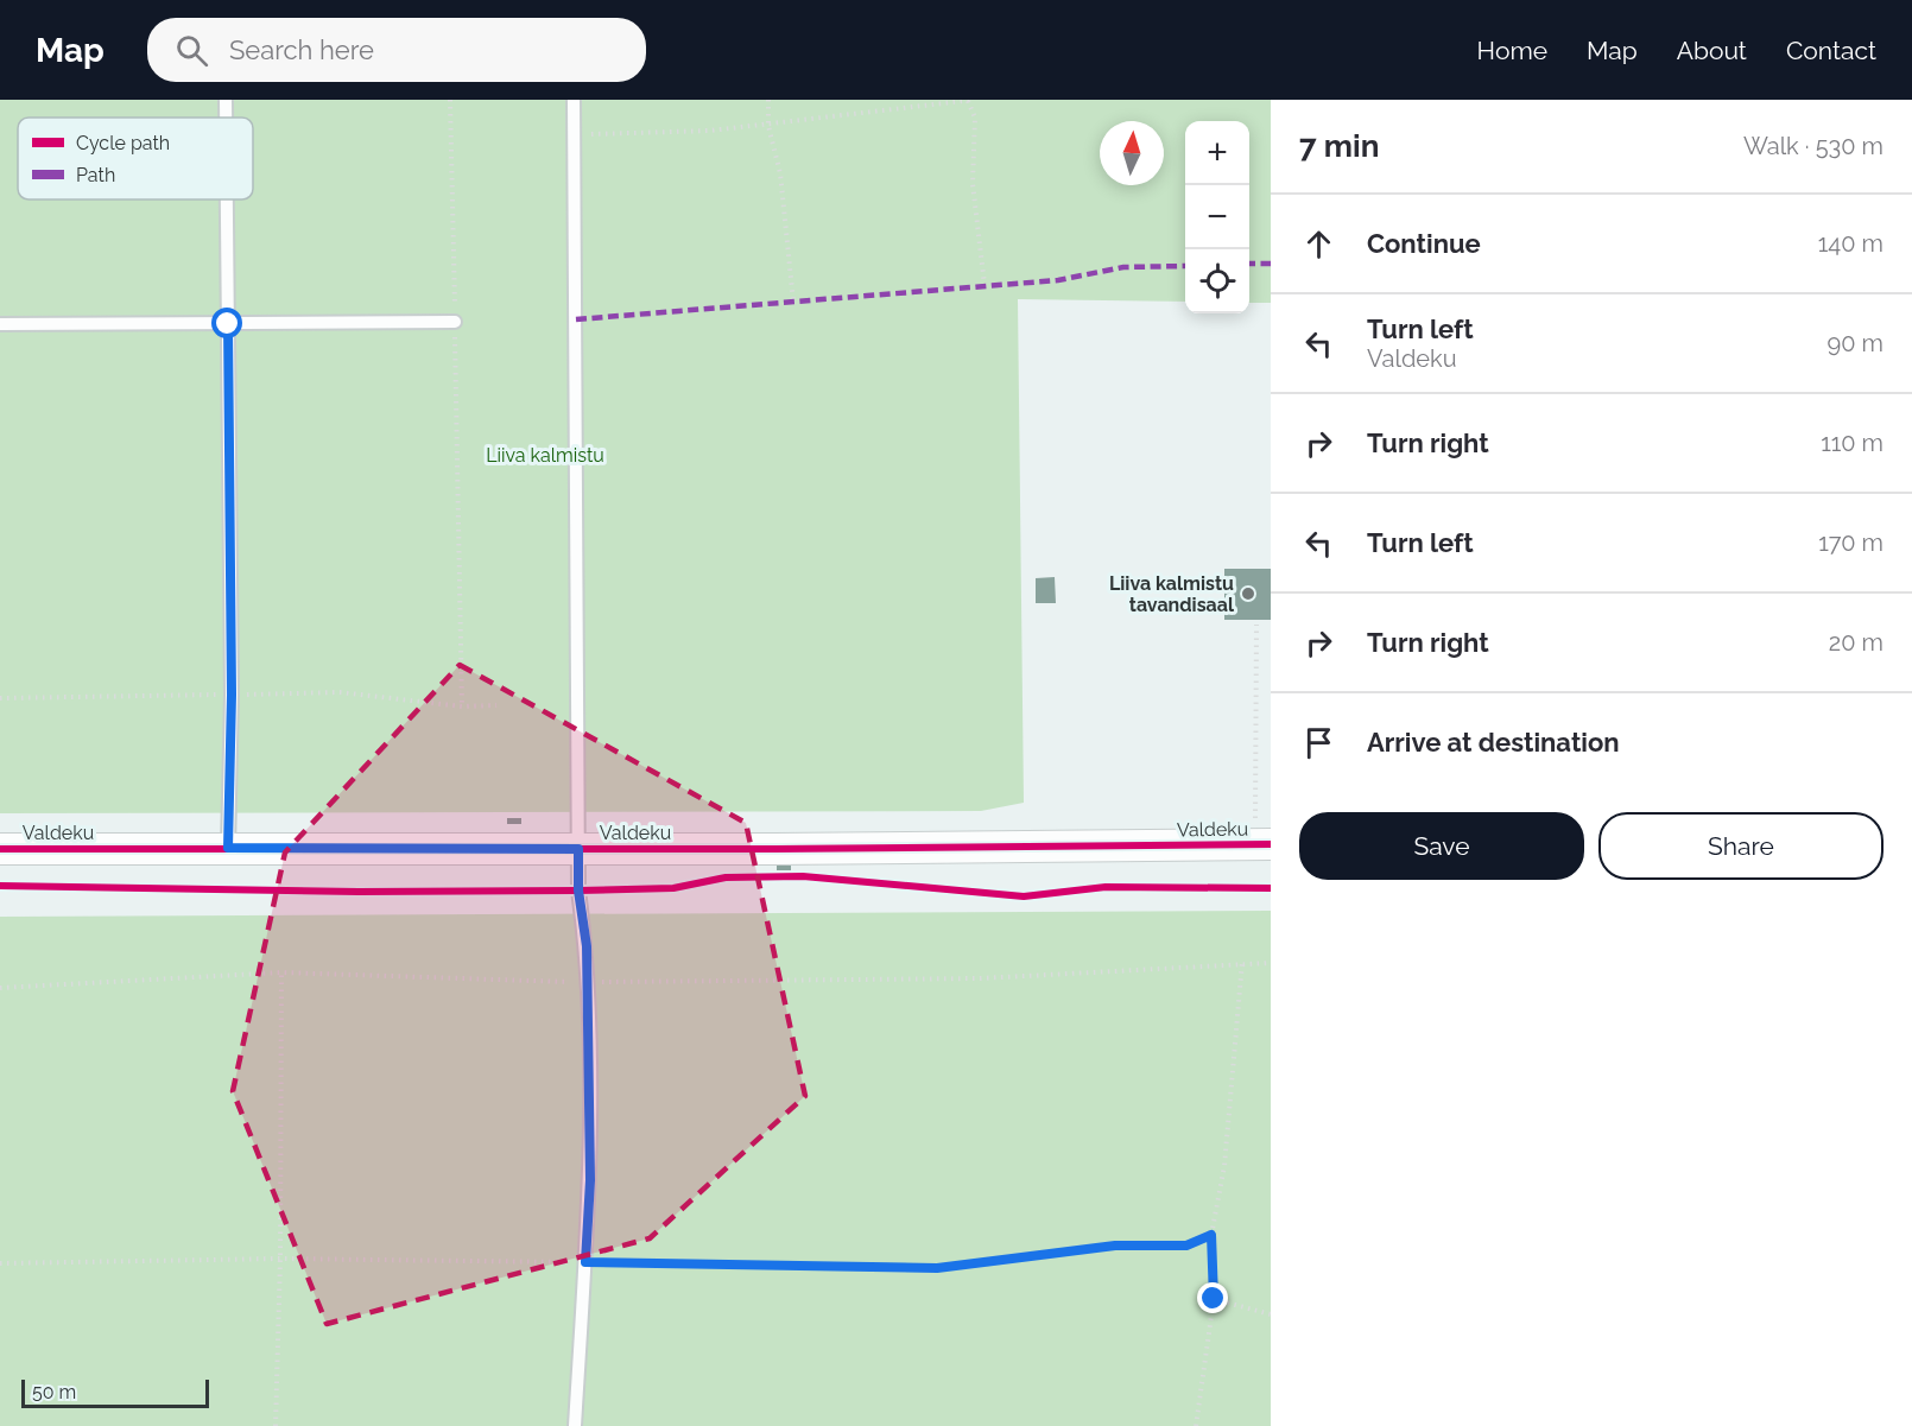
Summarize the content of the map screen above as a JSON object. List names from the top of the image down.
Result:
{
  "streets": {
    "street": ["Valdeku"]
  },
  "parks": ["Liiva kalmistu"],
  "places": ["Liiva kalmistu tavandisaal"],
  "legend": ["Cycle path", "Path"],
  "scale_bar": "50 m",
  "north": "top",
  "page": {
    "header": "Map",
    "search": "Search here",
    "nav": [
      "Home",
      "Map",
      "About",
      "Contact"
    ],
    "heading": ["7 min", "Walk · 530 m"],
    "map_buttons": ["+", "−"],
    "list": [
      ["Continue", "140 m"],
      ["Turn left", "Valdeku", "90 m"],
      ["Turn right", "110 m"],
      ["Turn left", "170 m"],
      ["Turn right", "20 m"],
      "Arrive at destination"
    ],
    "buttons": ["Save", "Share"],
    "scale": "50 m"
  }
}
